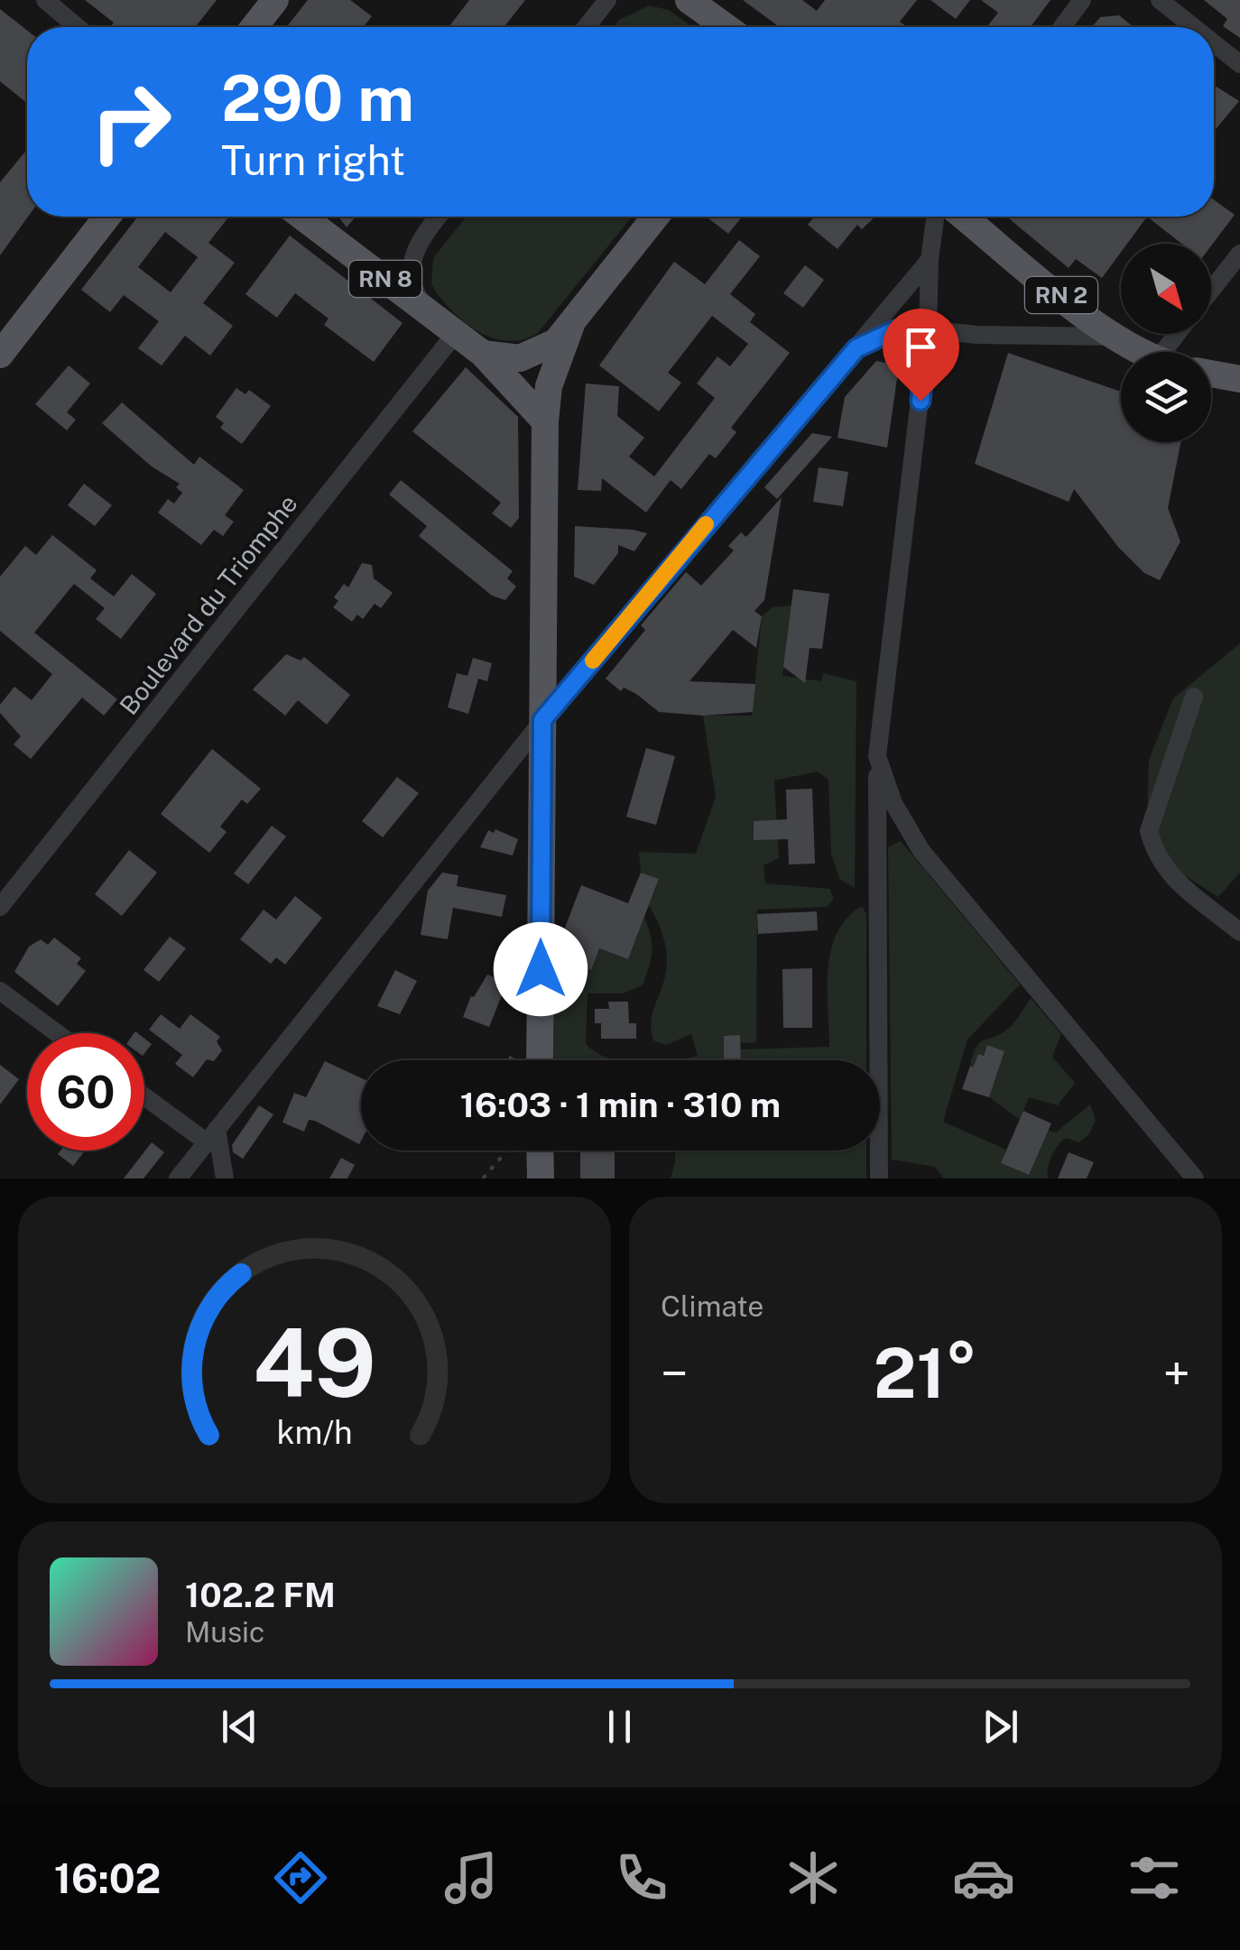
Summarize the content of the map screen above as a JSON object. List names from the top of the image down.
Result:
{
  "streets": {
    "main road": ["RN 8", "RN 2"],
    "street": ["Boulevard du Triomphe"]
  },
  "crossings": [
    ["RN 8", "Boulevard du Triomphe"]
  ],
  "north": "bottom right",
  "page": {
    "turn": ["290 m", "Turn right"],
    "limit": "60",
    "trip": "16:03 · 1 min · 310 m",
    "tile": "Climate",
    "heat": ["−", "21°", "+"],
    "song": ["102.2 FM", "Music"],
    "tabs": "16:02",
    "gauge": ["49", "km/h"]
  }
}
